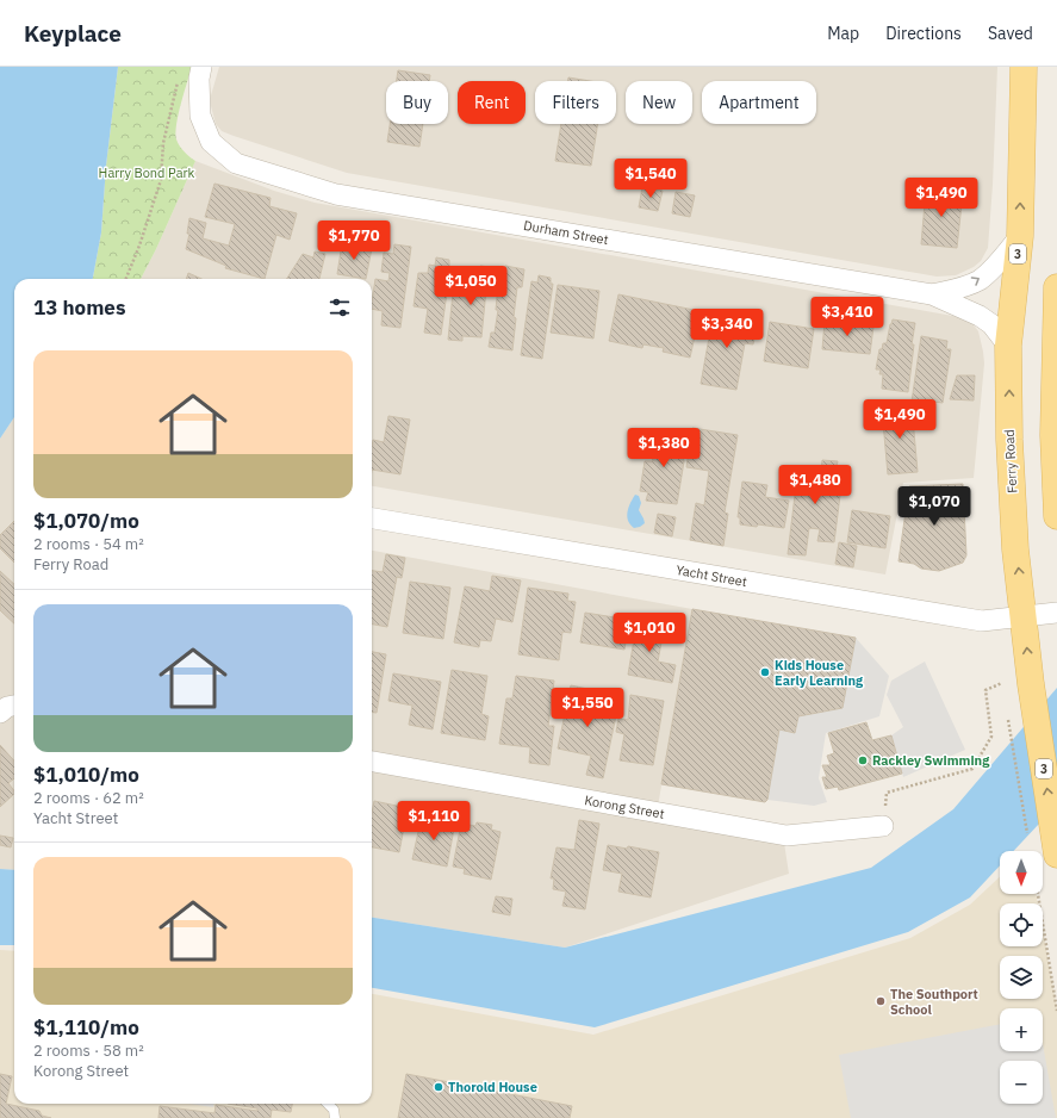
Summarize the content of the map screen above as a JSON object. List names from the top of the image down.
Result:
{
  "streets": {
    "main road": ["3", "Ferry Road"],
    "street": ["Durham Street", "Yacht Street", "Korong Street"]
  },
  "crossings": [
    ["Durham Street", "Ferry Road"],
    ["Ferry Road", "Yacht Street"]
  ],
  "one_way": ["Ferry Road"],
  "parks": ["Harry Bond Park"],
  "places": [
    "Kids House Early Learning",
    "Rackley Swimming",
    "The Southport School",
    "Thorold House"
  ],
  "north": "bottom",
  "page": {
    "header": "Keyplace",
    "nav": ["Map", "Directions", "Saved"],
    "chip": [
      "Buy",
      "Rent",
      "Filters",
      "New",
      "Apartment"
    ],
    "price": [
      "$1,540",
      "$1,490",
      "$1,770",
      "$1,050",
      "$3,410",
      "$3,340",
      "$1,490",
      "$1,380",
      "$1,480",
      "$1,070",
      "$1,010",
      "$1,550",
      "$1,110"
    ],
    "heading": "13 homes",
    "list": [
      {
        "name": "$1,070/mo",
        "note": "2 rooms · 54 m² · Ferry Road"
      },
      {
        "name": "$1,010/mo",
        "note": "2 rooms · 62 m² · Yacht Street"
      },
      {
        "name": "$1,110/mo",
        "note": "2 rooms · 58 m² · Korong Street"
      }
    ],
    "map_buttons": ["+", "−"]
  }
}
